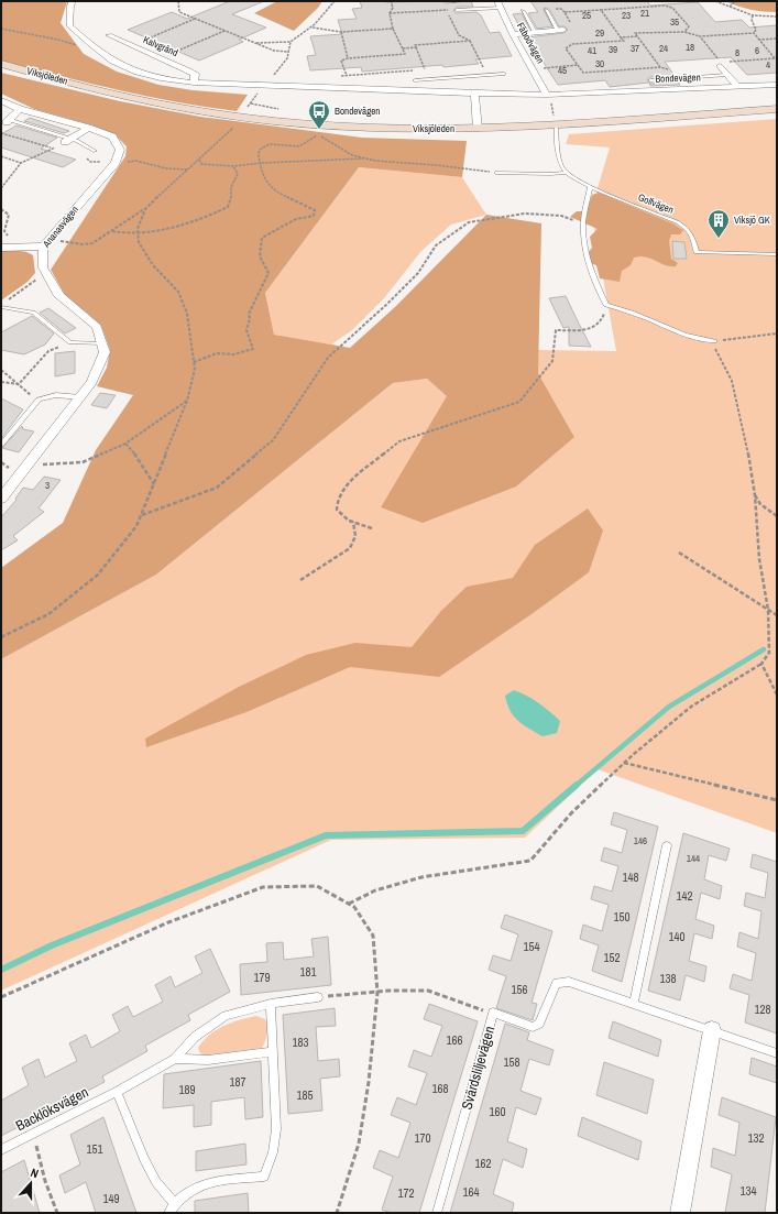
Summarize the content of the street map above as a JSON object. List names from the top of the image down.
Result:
{
  "streets": {
    "main road": ["Viksjöleden"],
    "street": [
      "Fäbodvägen",
      "Kalvgränd",
      "Bondevägen",
      "Ananasvägen"
    ],
    "lane": ["Golfvägen", "Svärdsliljevägen", "Backlöksvägen"]
  },
  "crossings": [
    ["Fäbodvägen", "Bondevägen"],
    ["Kalvgränd", "Bondevägen"]
  ],
  "places": {
    "bus stop": ["Bondevägen"],
    "building": ["Viksjö GK"]
  },
  "house_numbers": [
    "21",
    "25",
    "23",
    "35",
    "29",
    "18",
    "37",
    "24",
    "39",
    "41",
    "6",
    "8",
    "30",
    "4",
    "45",
    "3",
    "146",
    "144",
    "148",
    "142",
    "150",
    "140",
    "154",
    "152",
    "181",
    "179",
    "138",
    "156",
    "128",
    "166",
    "183",
    "158",
    "187",
    "168",
    "189",
    "185",
    "160",
    "170",
    "132",
    "151",
    "162",
    "134",
    "164",
    "172",
    "149"
  ],
  "north": "top"
}
